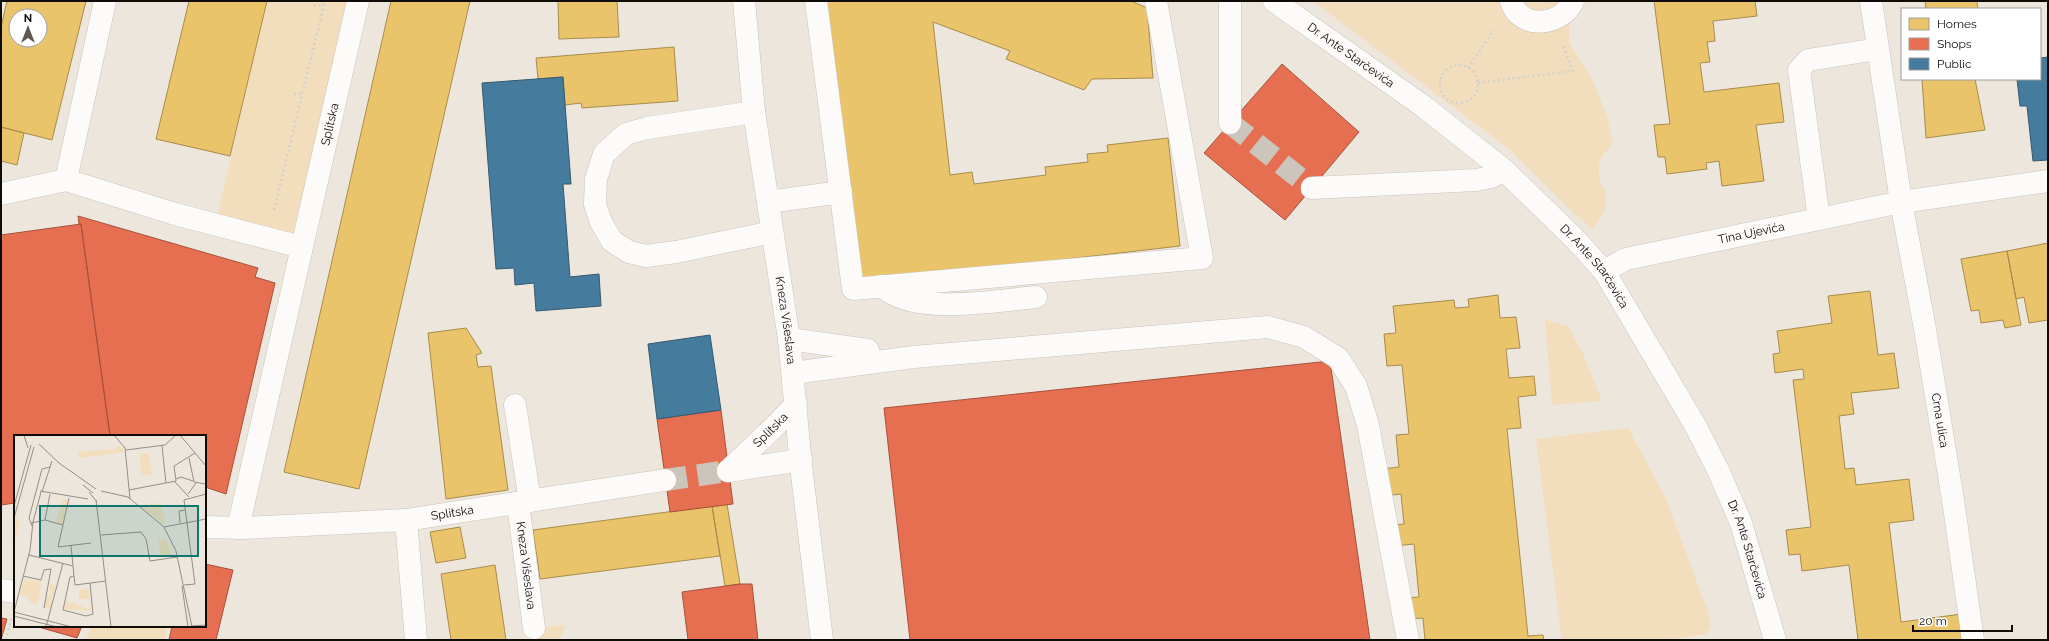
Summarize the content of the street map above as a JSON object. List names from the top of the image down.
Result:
{
  "streets": {
    "street": [
      "Dr. Ante Starčevića",
      "Splitska",
      "Tina Ujevića",
      "Kneza Višeslava",
      "Crna ulica"
    ]
  },
  "crossings": [
    ["Dr. Ante Starčevića", "Tina Ujevića"],
    ["Splitska", "Kneza Višeslava"],
    ["Tina Ujevića", "Crna ulica"]
  ],
  "legend": ["Homes", "Shops", "Public"],
  "scale_bar": "20 m",
  "north": "top"
}
